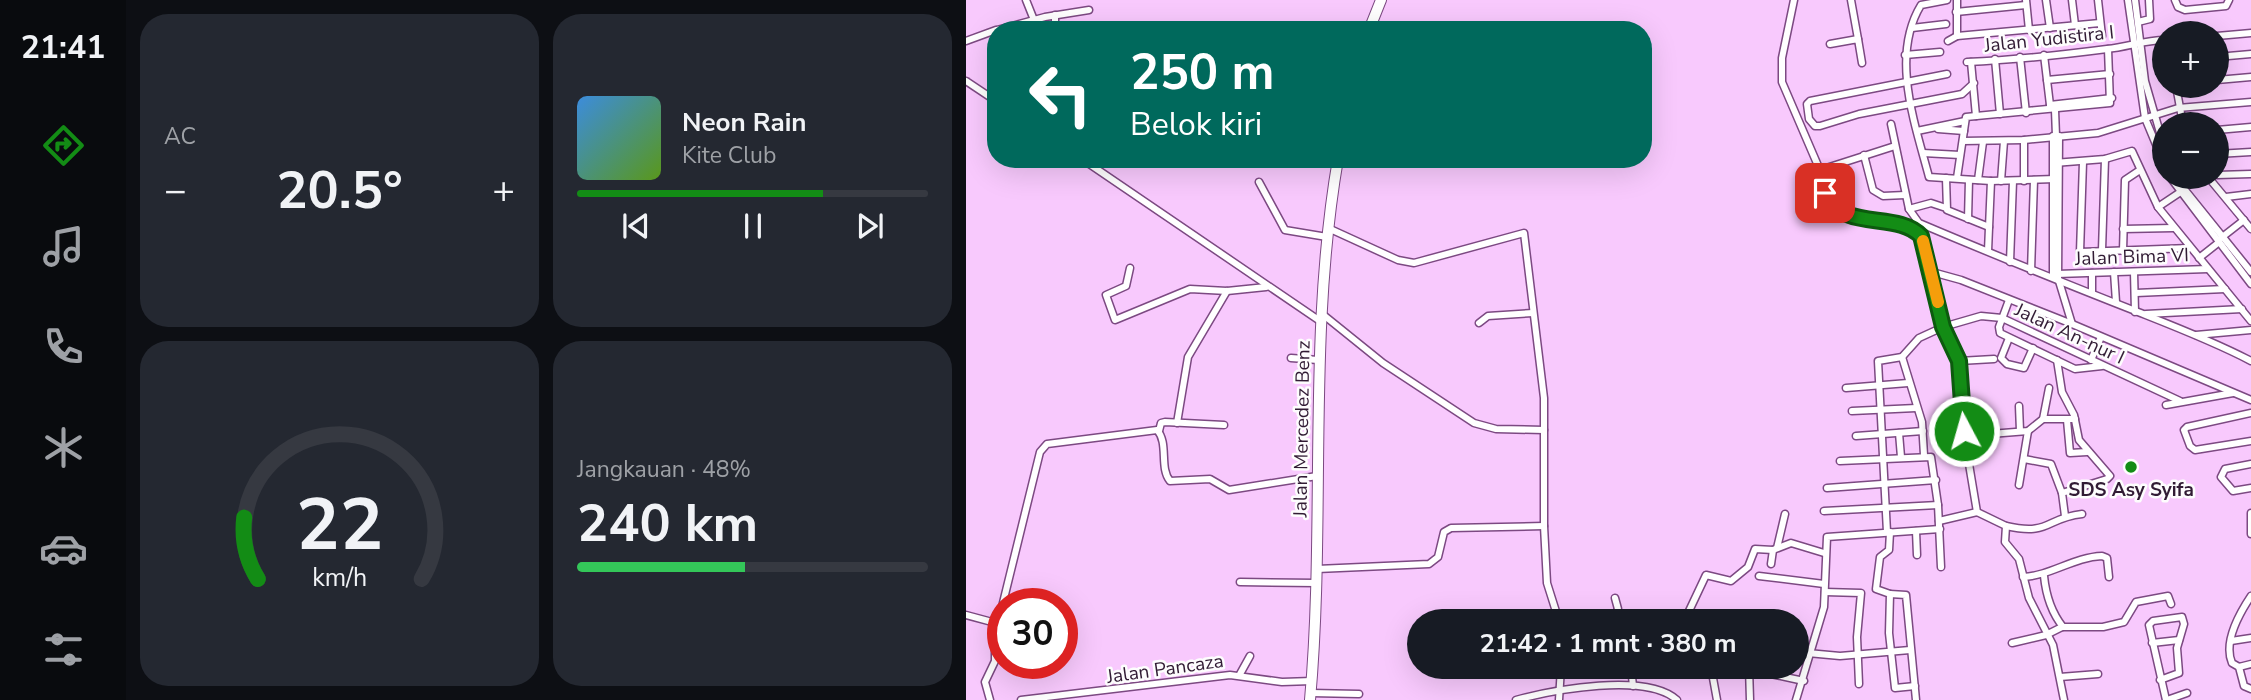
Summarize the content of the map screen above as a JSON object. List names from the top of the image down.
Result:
{
  "streets": {
    "main road": ["Jalan Mercedez Benz"],
    "street": [
      "Jalan Yudistira I",
      "Jalan Bima VI",
      "Jalan An-nur I",
      "Jalan Pancaza"
    ]
  },
  "crossings": [
    ["Jalan Mercedez Benz", "Jalan Pancaza"]
  ],
  "places": ["SDS Asy Syifa"],
  "page": {
    "tabs": "21:41",
    "tile": [
      "AC",
      ["Jangkauan · 48%", "240 km"]
    ],
    "map_buttons": ["+", "−"],
    "turn": ["250 m", "Belok kiri"],
    "song": ["Neon Rain", "Kite Club"],
    "heat": ["−", "20.5°", "+"],
    "limit": "30",
    "trip": "21:42 · 1 mnt · 380 m",
    "gauge": ["22", "km/h"]
  }
}
